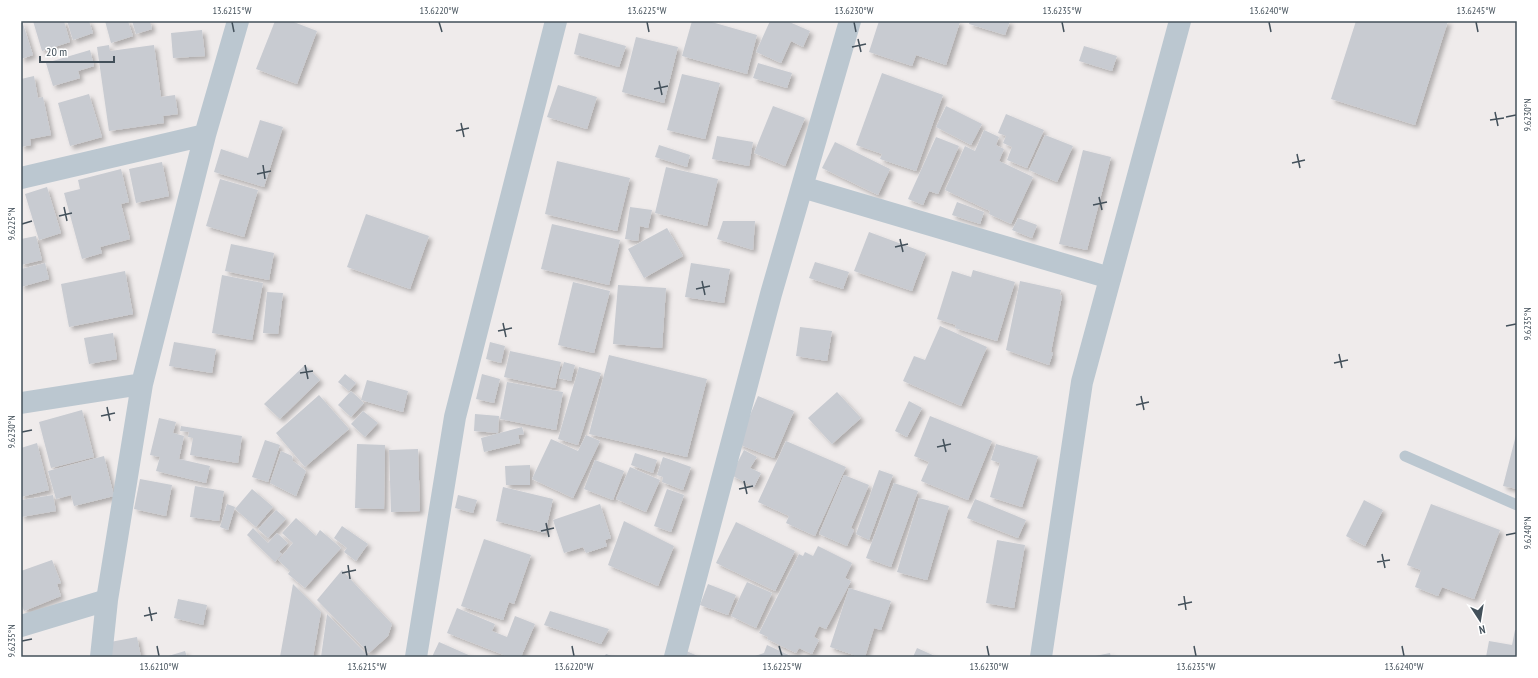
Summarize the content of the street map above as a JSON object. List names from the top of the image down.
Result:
{
  "scale_bar": "20 m",
  "north": "bottom",
  "coordinates": [
    "13.6215°W",
    "13.6220°W",
    "13.6225°W",
    "13.6230°W",
    "13.6235°W",
    "13.6240°W",
    "13.6245°W",
    "9.6230°N",
    "9.6225°N",
    "9.6235°N",
    "9.6240°N",
    "13.6210°W"
  ]
}
